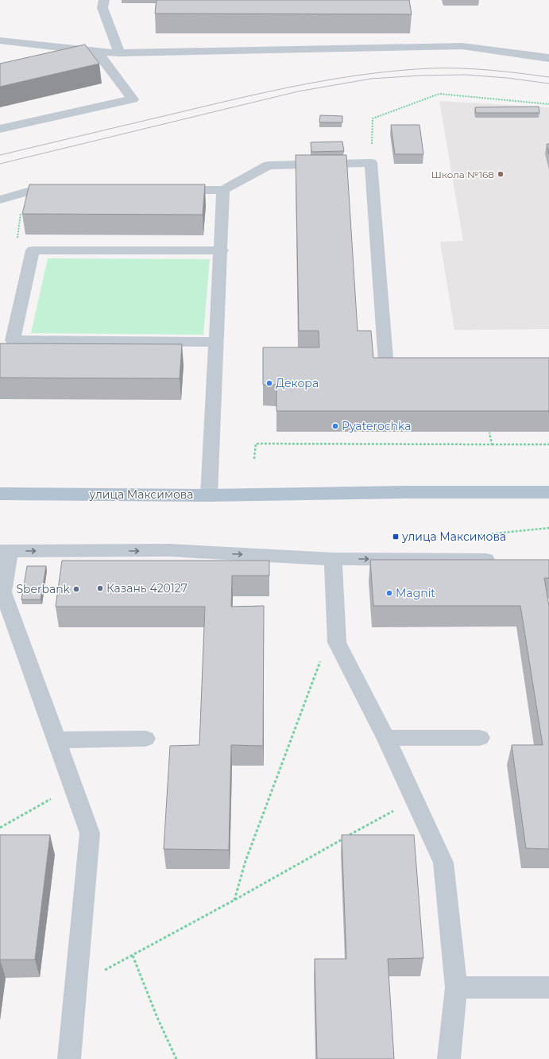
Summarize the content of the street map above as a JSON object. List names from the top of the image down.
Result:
{
  "streets": {
    "main road": ["улица Максимова"]
  },
  "places": {
    "other": [
      "Школа №168",
      "Декора",
      "Pyaterochka",
      "Казань 420127",
      "Sberbank",
      "Magnit"
    ],
    "transit": ["улица Максимова"]
  }
}
